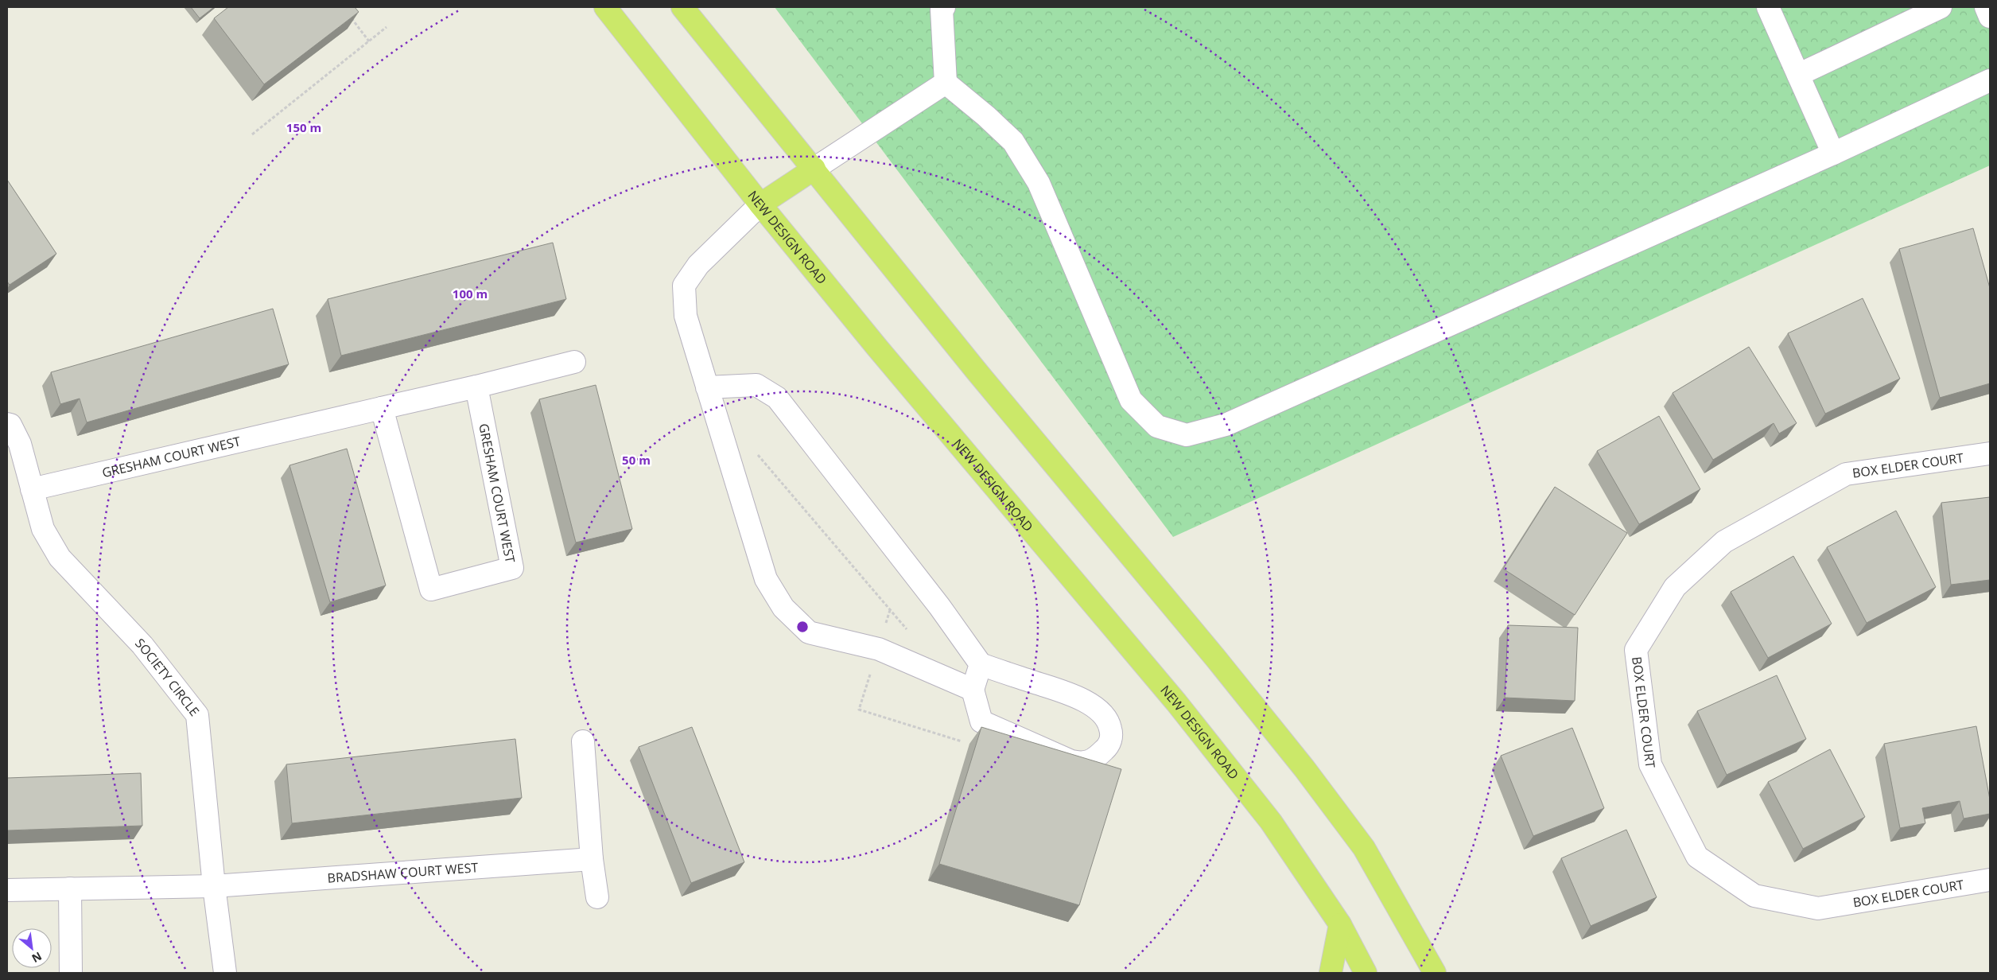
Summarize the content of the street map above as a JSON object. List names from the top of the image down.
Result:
{
  "streets": {
    "main road": ["NEW DESIGN ROAD"],
    "street": [
      "GRESHAM COURT WEST",
      "BOX ELDER COURT",
      "SOCIETY CIRCLE",
      "BRADSHAW COURT WEST"
    ]
  },
  "crossings": [
    ["GRESHAM COURT WEST", "SOCIETY CIRCLE"],
    ["SOCIETY CIRCLE", "BRADSHAW COURT WEST"]
  ],
  "north": "bottom right",
  "rings": ["150 m", "100 m", "50 m"]
}
